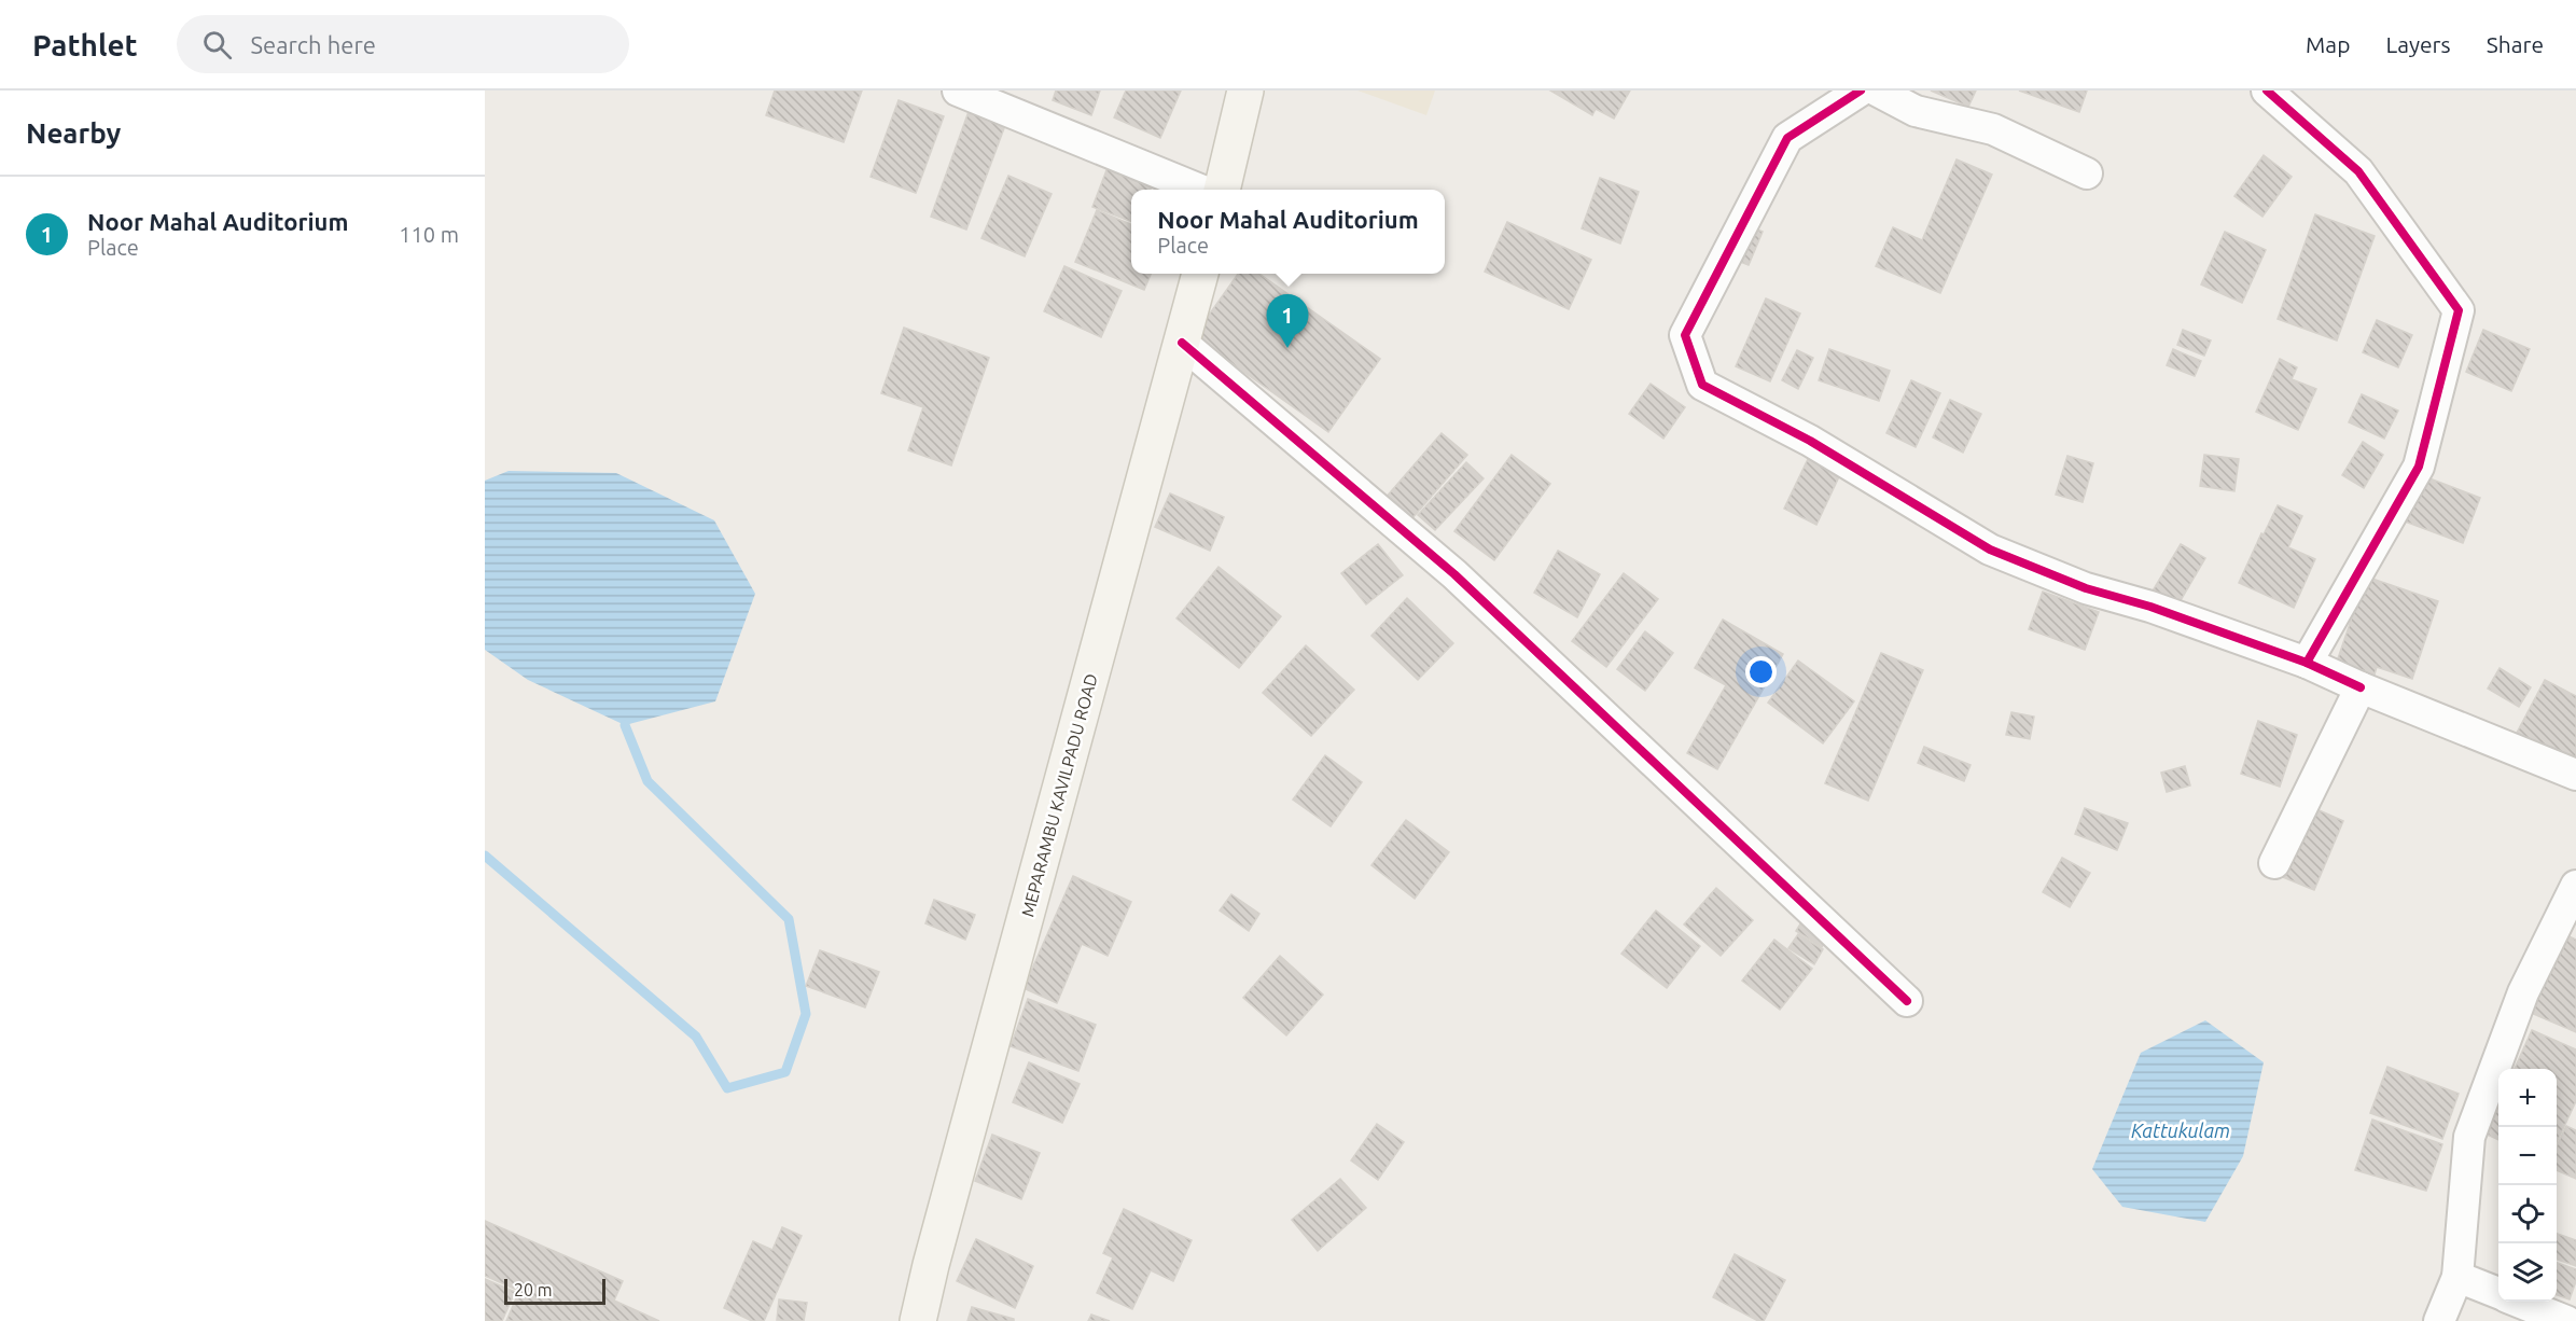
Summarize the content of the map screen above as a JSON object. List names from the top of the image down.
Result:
{
  "streets": {
    "main road": ["MEPARAMBU KAVILPADU ROAD"]
  },
  "water": ["Kattukulam"],
  "scale_bar": "20 m",
  "page": {
    "header": "Pathlet",
    "search": "Search here",
    "nav": ["Map", "Layers", "Share"],
    "heading": "Nearby",
    "list": [
      {
        "mark": "1",
        "name": "Noor Mahal Auditorium",
        "note": "Place",
        "value": "110 m"
      }
    ],
    "popup": ["Noor Mahal Auditorium", "Place"],
    "pins": "1",
    "map_buttons": ["+", "−"],
    "scale": "20 m"
  }
}
